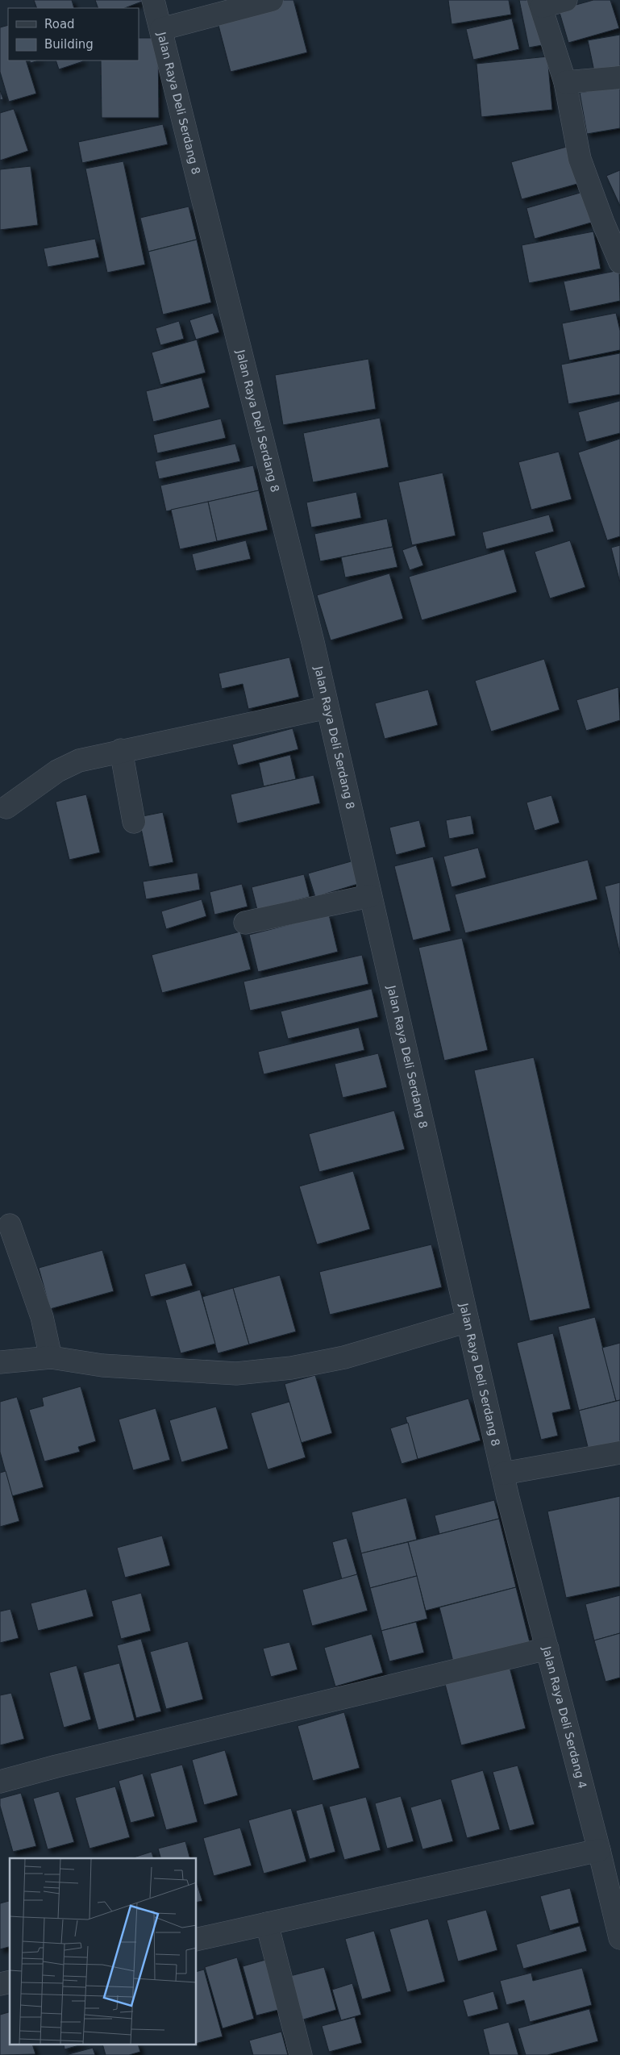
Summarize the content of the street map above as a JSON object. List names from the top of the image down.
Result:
{
  "streets": {
    "street": ["Jalan Raya Deli Serdang 8", "Jalan Raya Deli Serdang 4"]
  },
  "crossings": [
    ["Jalan Raya Deli Serdang 8", "Jalan Raya Deli Serdang 4"]
  ],
  "legend": ["Road", "Building"]
}
